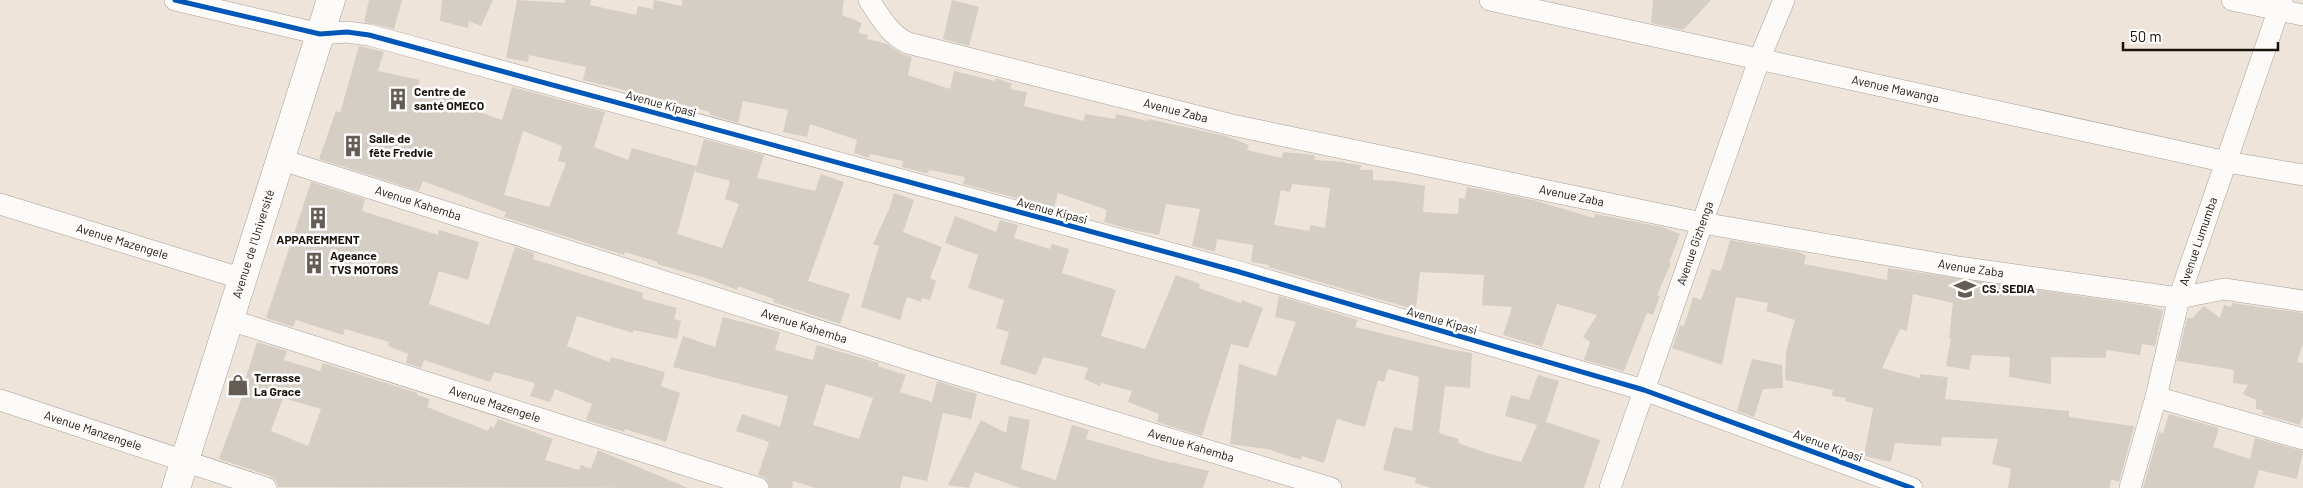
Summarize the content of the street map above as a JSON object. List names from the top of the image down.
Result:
{
  "streets": {
    "main road": ["Avenue de l’Université"],
    "street": [
      "Avenue Mawanga",
      "Avenue Kipasi",
      "Avenue Zaba",
      "Avenue Kahemba",
      "Avenue Mazengele",
      "Avenue Lumumba",
      "Avenue Gizhenga",
      "Avenue Manzengele"
    ]
  },
  "crossings": [
    ["Avenue Mawanga", "Avenue Lumumba"],
    ["Avenue Mawanga", "Avenue Gizhenga"],
    ["Avenue Kipasi", "Avenue Gizhenga"],
    ["Avenue Kipasi", "Avenue de l’Université"],
    ["Avenue Zaba", "Avenue Lumumba"],
    ["Avenue Zaba", "Avenue Gizhenga"],
    ["Avenue Kahemba", "Avenue de l’Université"],
    ["Avenue Mazengele", "Avenue de l’Université"],
    ["Avenue de l’Université", "Avenue Manzengele"]
  ],
  "places": {
    "building": [
      "Centre de santé OMECO",
      "Salle de fête Fredvie",
      "APPAREMMENT",
      "Ageance TVS MOTORS"
    ],
    "school or university": ["CS. SEDIA"],
    "shop": ["Terrasse La Grace"]
  },
  "scale_bar": "50 m"
}
